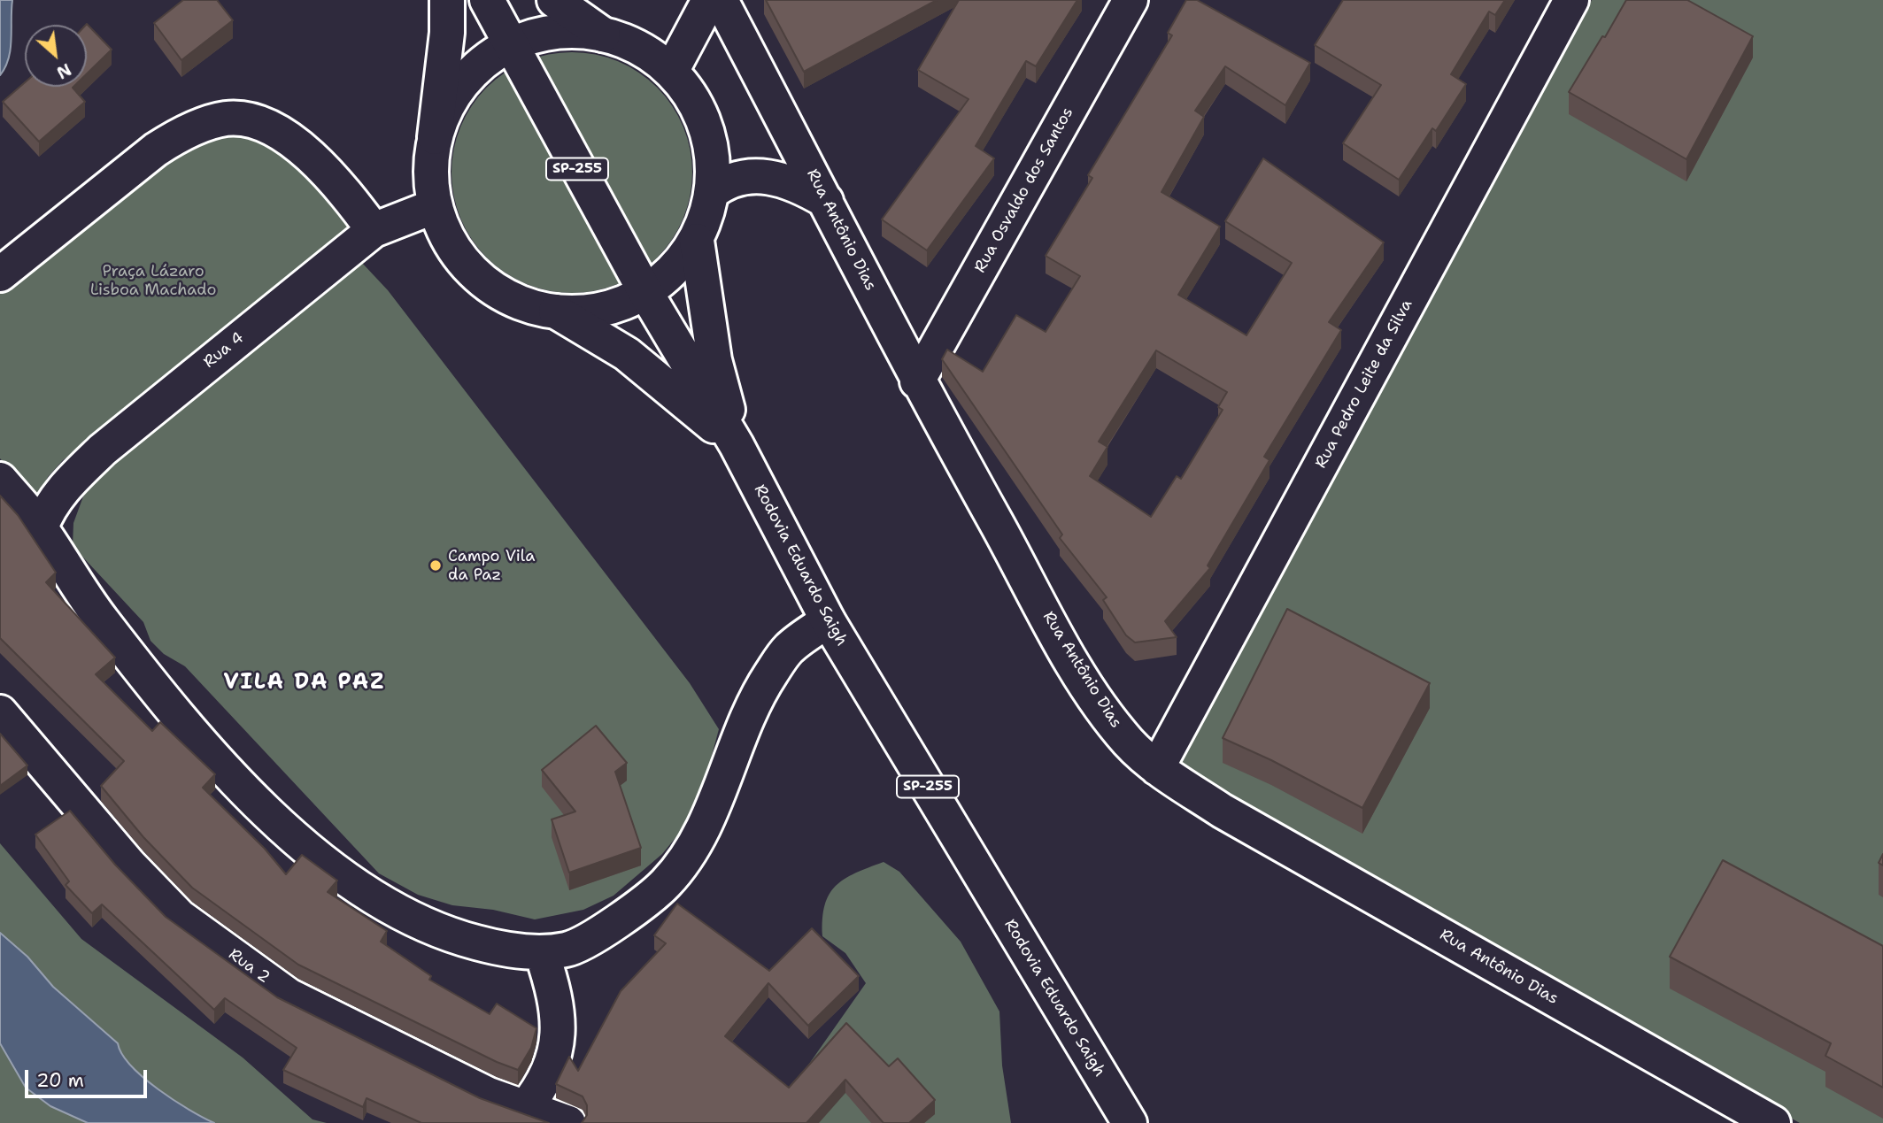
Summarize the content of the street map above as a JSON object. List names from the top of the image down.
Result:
{
  "streets": {
    "main road": [
      "SP-255",
      "Rua Osvaldo dos Santos",
      "Rua Antônio Dias",
      "Rua 4",
      "Rua Pedro Leite da Silva",
      "Rodovia Eduardo Saigh",
      "Rua 2"
    ]
  },
  "crossings": [
    ["Rua Osvaldo dos Santos", "Rua Antônio Dias"],
    ["Rua Antônio Dias", "Rua Pedro Leite da Silva"]
  ],
  "districts": ["VILA DA PAZ"],
  "parks": ["Praça Lázaro Lisboa Machado"],
  "places": ["Campo Vila da Paz"],
  "scale_bar": "20 m",
  "north": "bottom right"
}
